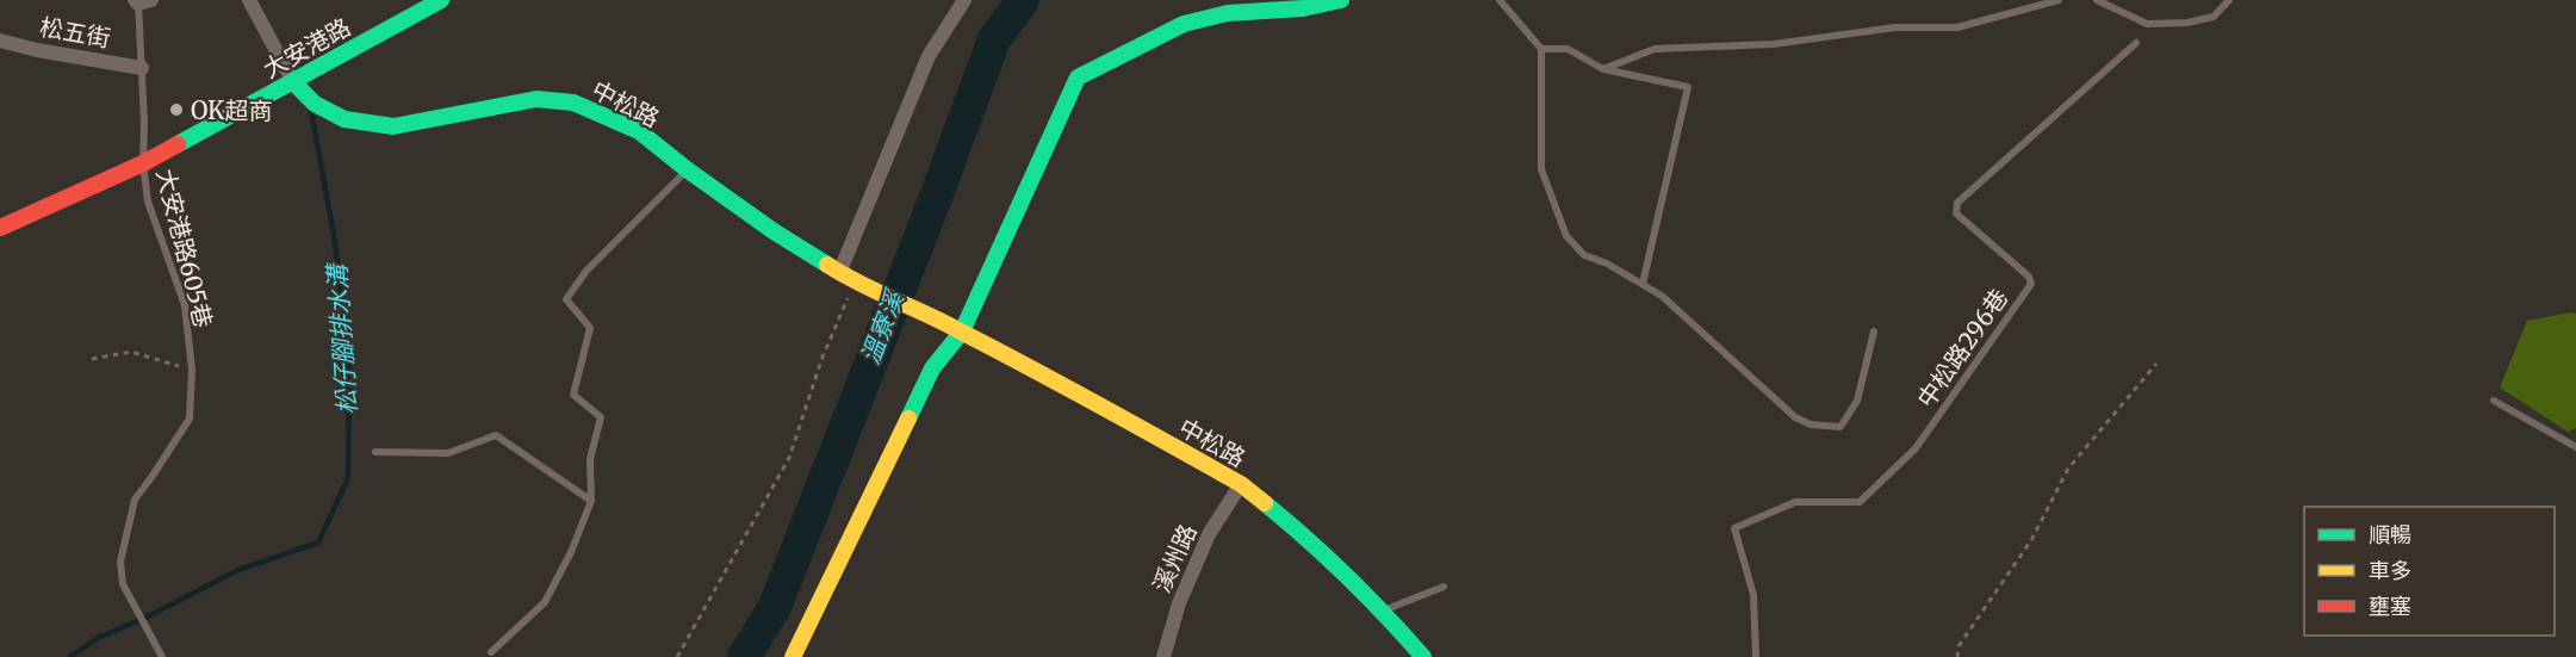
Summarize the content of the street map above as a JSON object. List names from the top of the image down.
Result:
{
  "streets": {
    "street": [
      "松五街",
      "大安港路",
      "中松路",
      "溪州路"
    ],
    "lane": ["大安港路605巷", "中松路296巷"]
  },
  "crossings": [
    ["松五街", "大安港路605巷"],
    ["大安港路", "中松路"],
    ["大安港路", "大安港路605巷"],
    ["中松路", "溪州路"]
  ],
  "water": ["溫寮溪", "松仔腳排水溝"],
  "places": ["OK超商"],
  "legend": ["順暢", "車多", "壅塞"]
}
